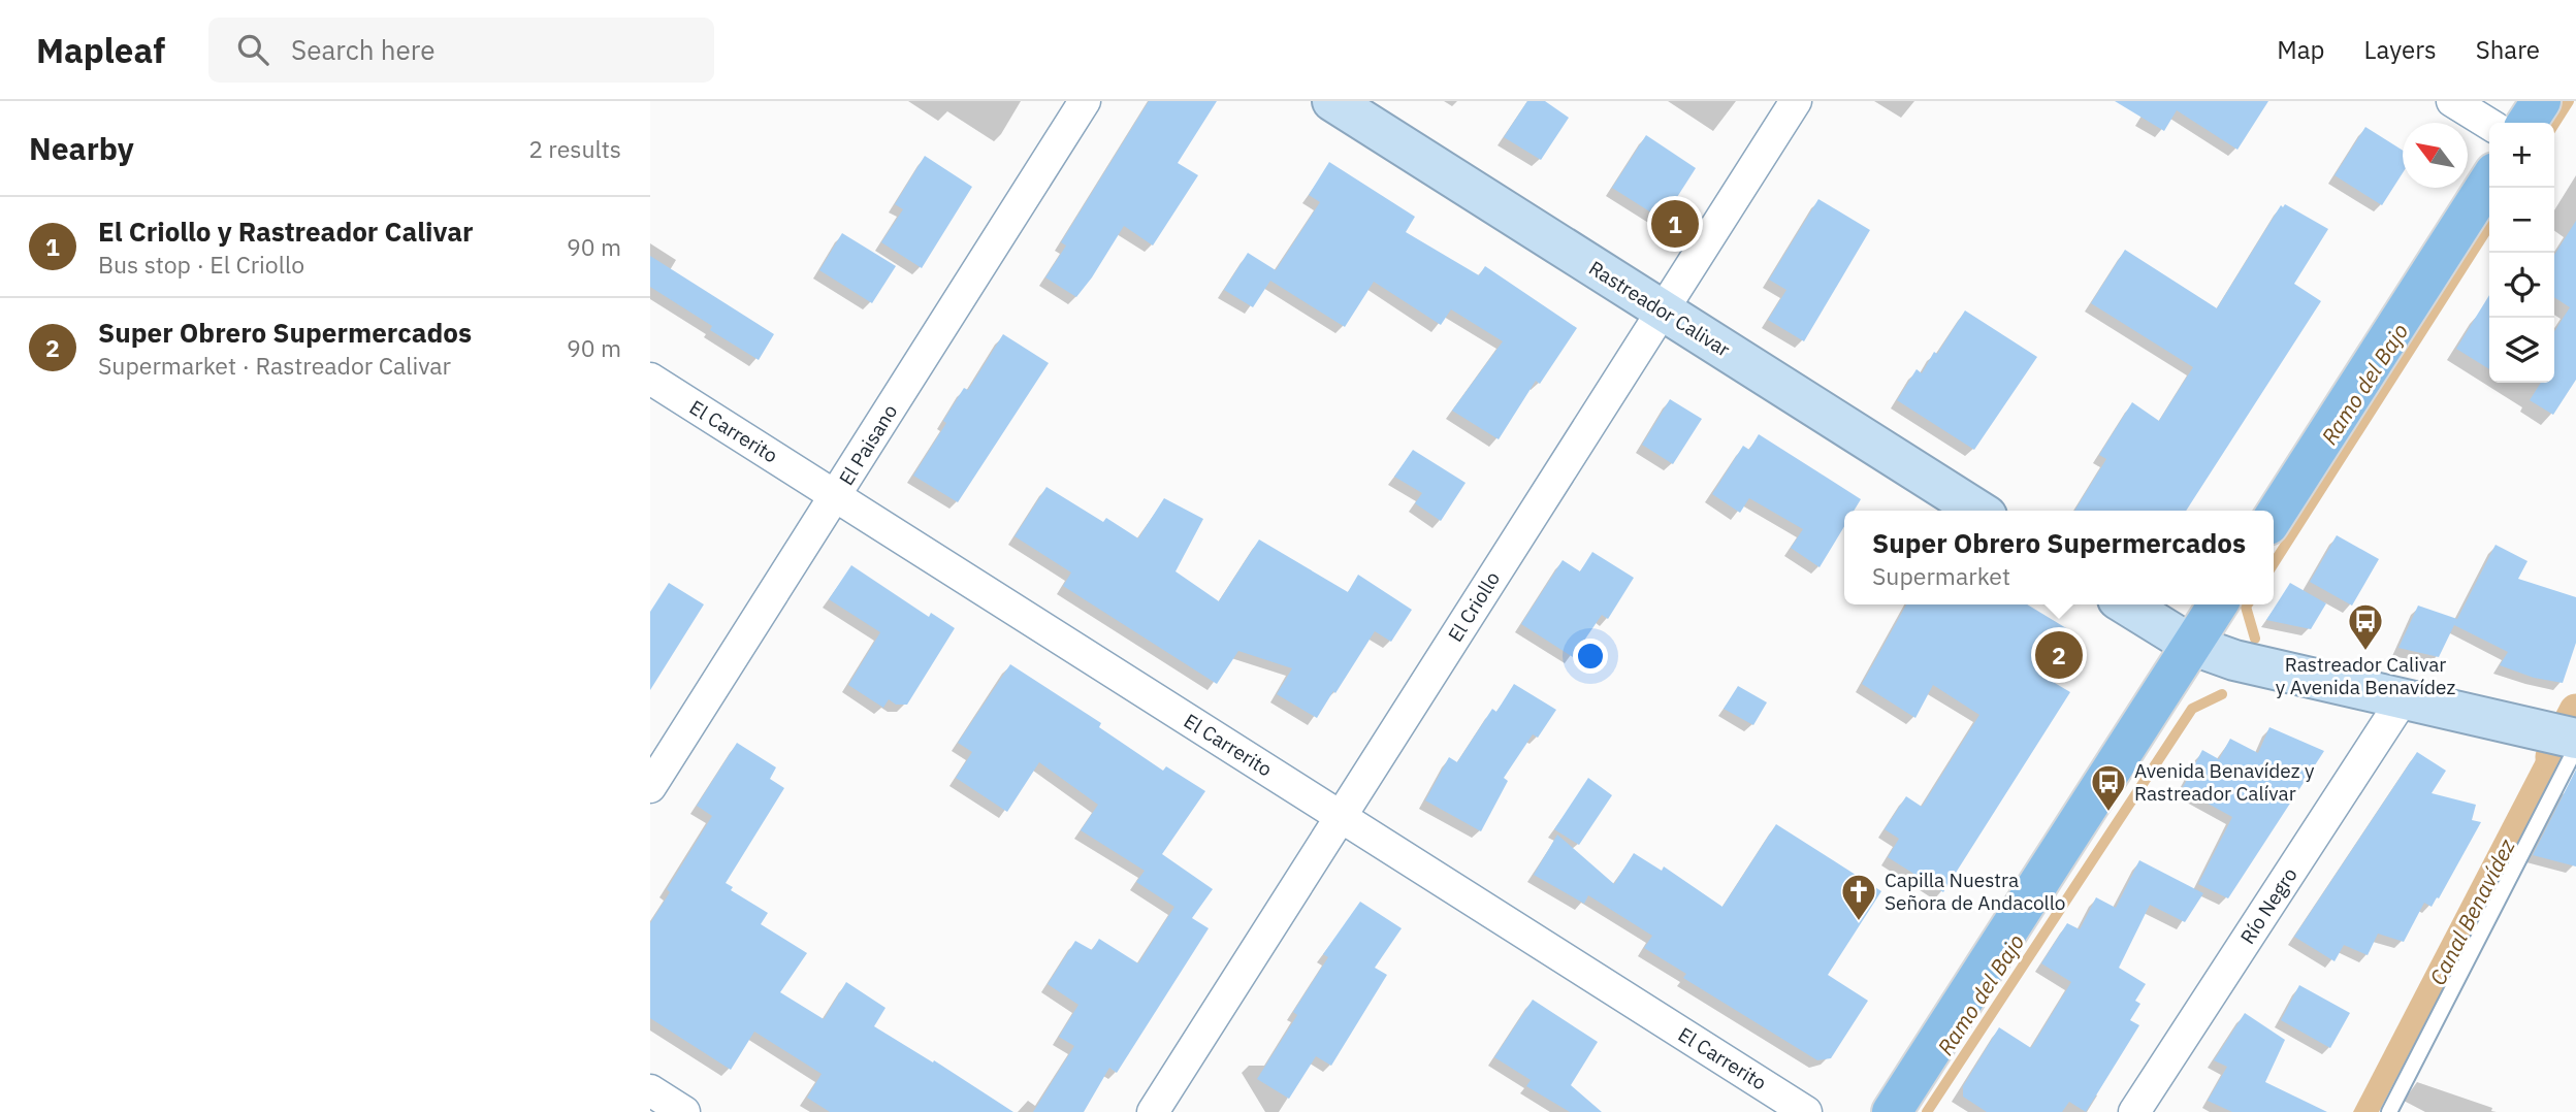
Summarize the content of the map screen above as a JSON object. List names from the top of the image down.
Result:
{
  "streets": {
    "main road": ["Rastreador Calivar"],
    "street": [
      "El Carrerito",
      "El Paisano",
      "El Criollo",
      "Río Negro"
    ]
  },
  "crossings": [
    ["Rastreador Calivar", "El Criollo"],
    ["El Carrerito", "El Paisano"],
    ["El Carrerito", "El Criollo"]
  ],
  "water": ["Ramo del Bajo", "Canal Benavídez"],
  "places": {
    "bus stop": ["Rastreador Calivar y Avenida Benavídez", "Avenida Benavídez y Rastreador Calívar"],
    "church": ["Capilla Nuestra Señora de Andacollo"]
  },
  "north": "top left",
  "page": {
    "header": "Mapleaf",
    "search": "Search here",
    "nav": ["Map", "Layers", "Share"],
    "heading": ["Nearby", "2 results"],
    "map_buttons": ["+", "−"],
    "list": [
      {
        "mark": "1",
        "name": "El Criollo y Rastreador Calivar",
        "note": "Bus stop · El Criollo",
        "value": "90 m"
      },
      {
        "mark": "2",
        "name": "Super Obrero Supermercados",
        "note": "Supermarket · Rastreador Calivar",
        "value": "90 m"
      }
    ],
    "pins": ["1", "2"],
    "popup": ["Super Obrero Supermercados", "Supermarket"]
  }
}
